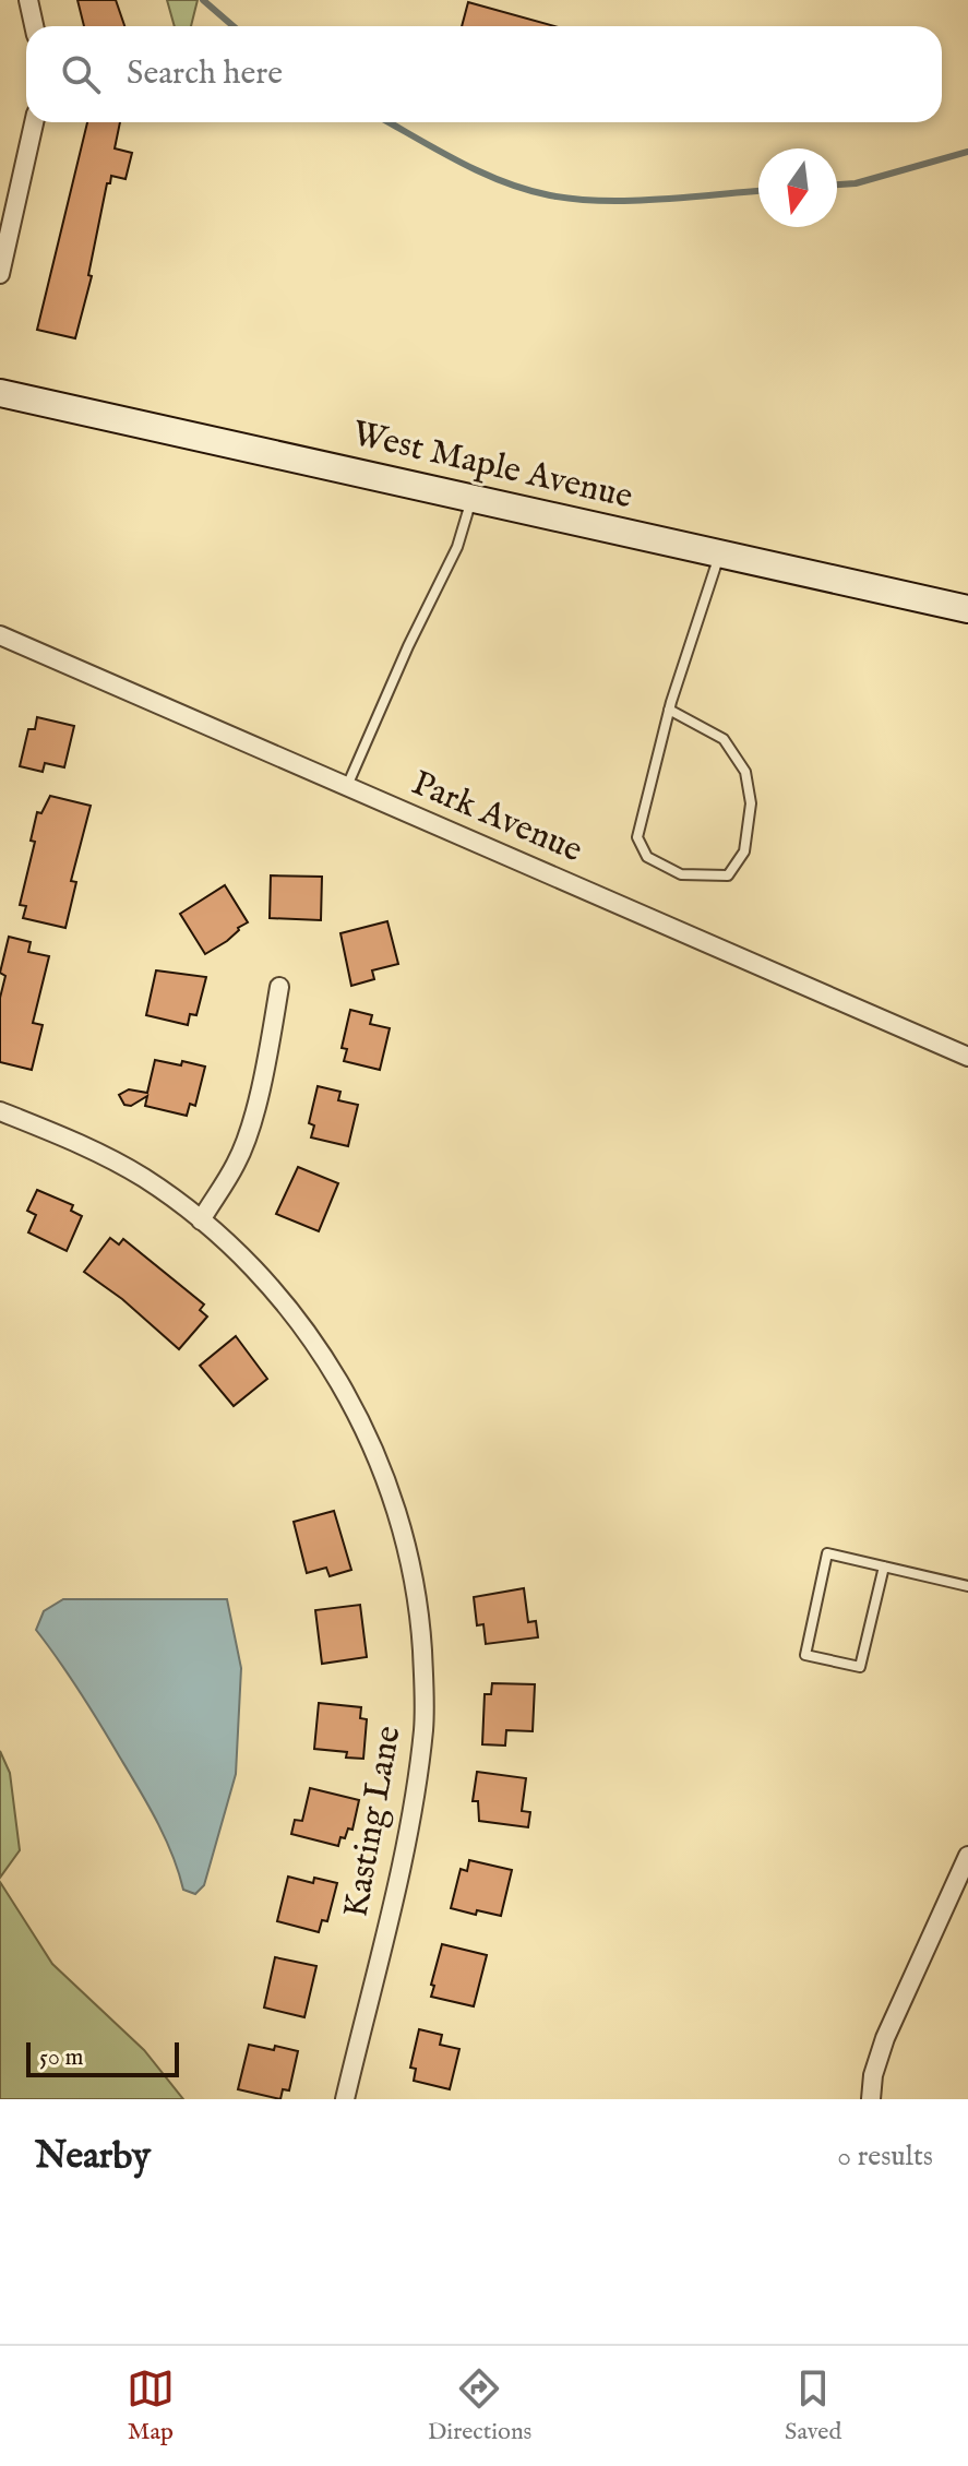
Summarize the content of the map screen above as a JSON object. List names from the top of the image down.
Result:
{
  "streets": {
    "main road": ["West Maple Avenue"],
    "street": ["Park Avenue", "Kasting Lane"]
  },
  "scale_bar": "50 m",
  "north": "bottom",
  "page": {
    "search": "Search here",
    "scale": "50 m",
    "heading": ["Nearby", "0 results"],
    "nav": ["Map", "Directions", "Saved"]
  }
}
